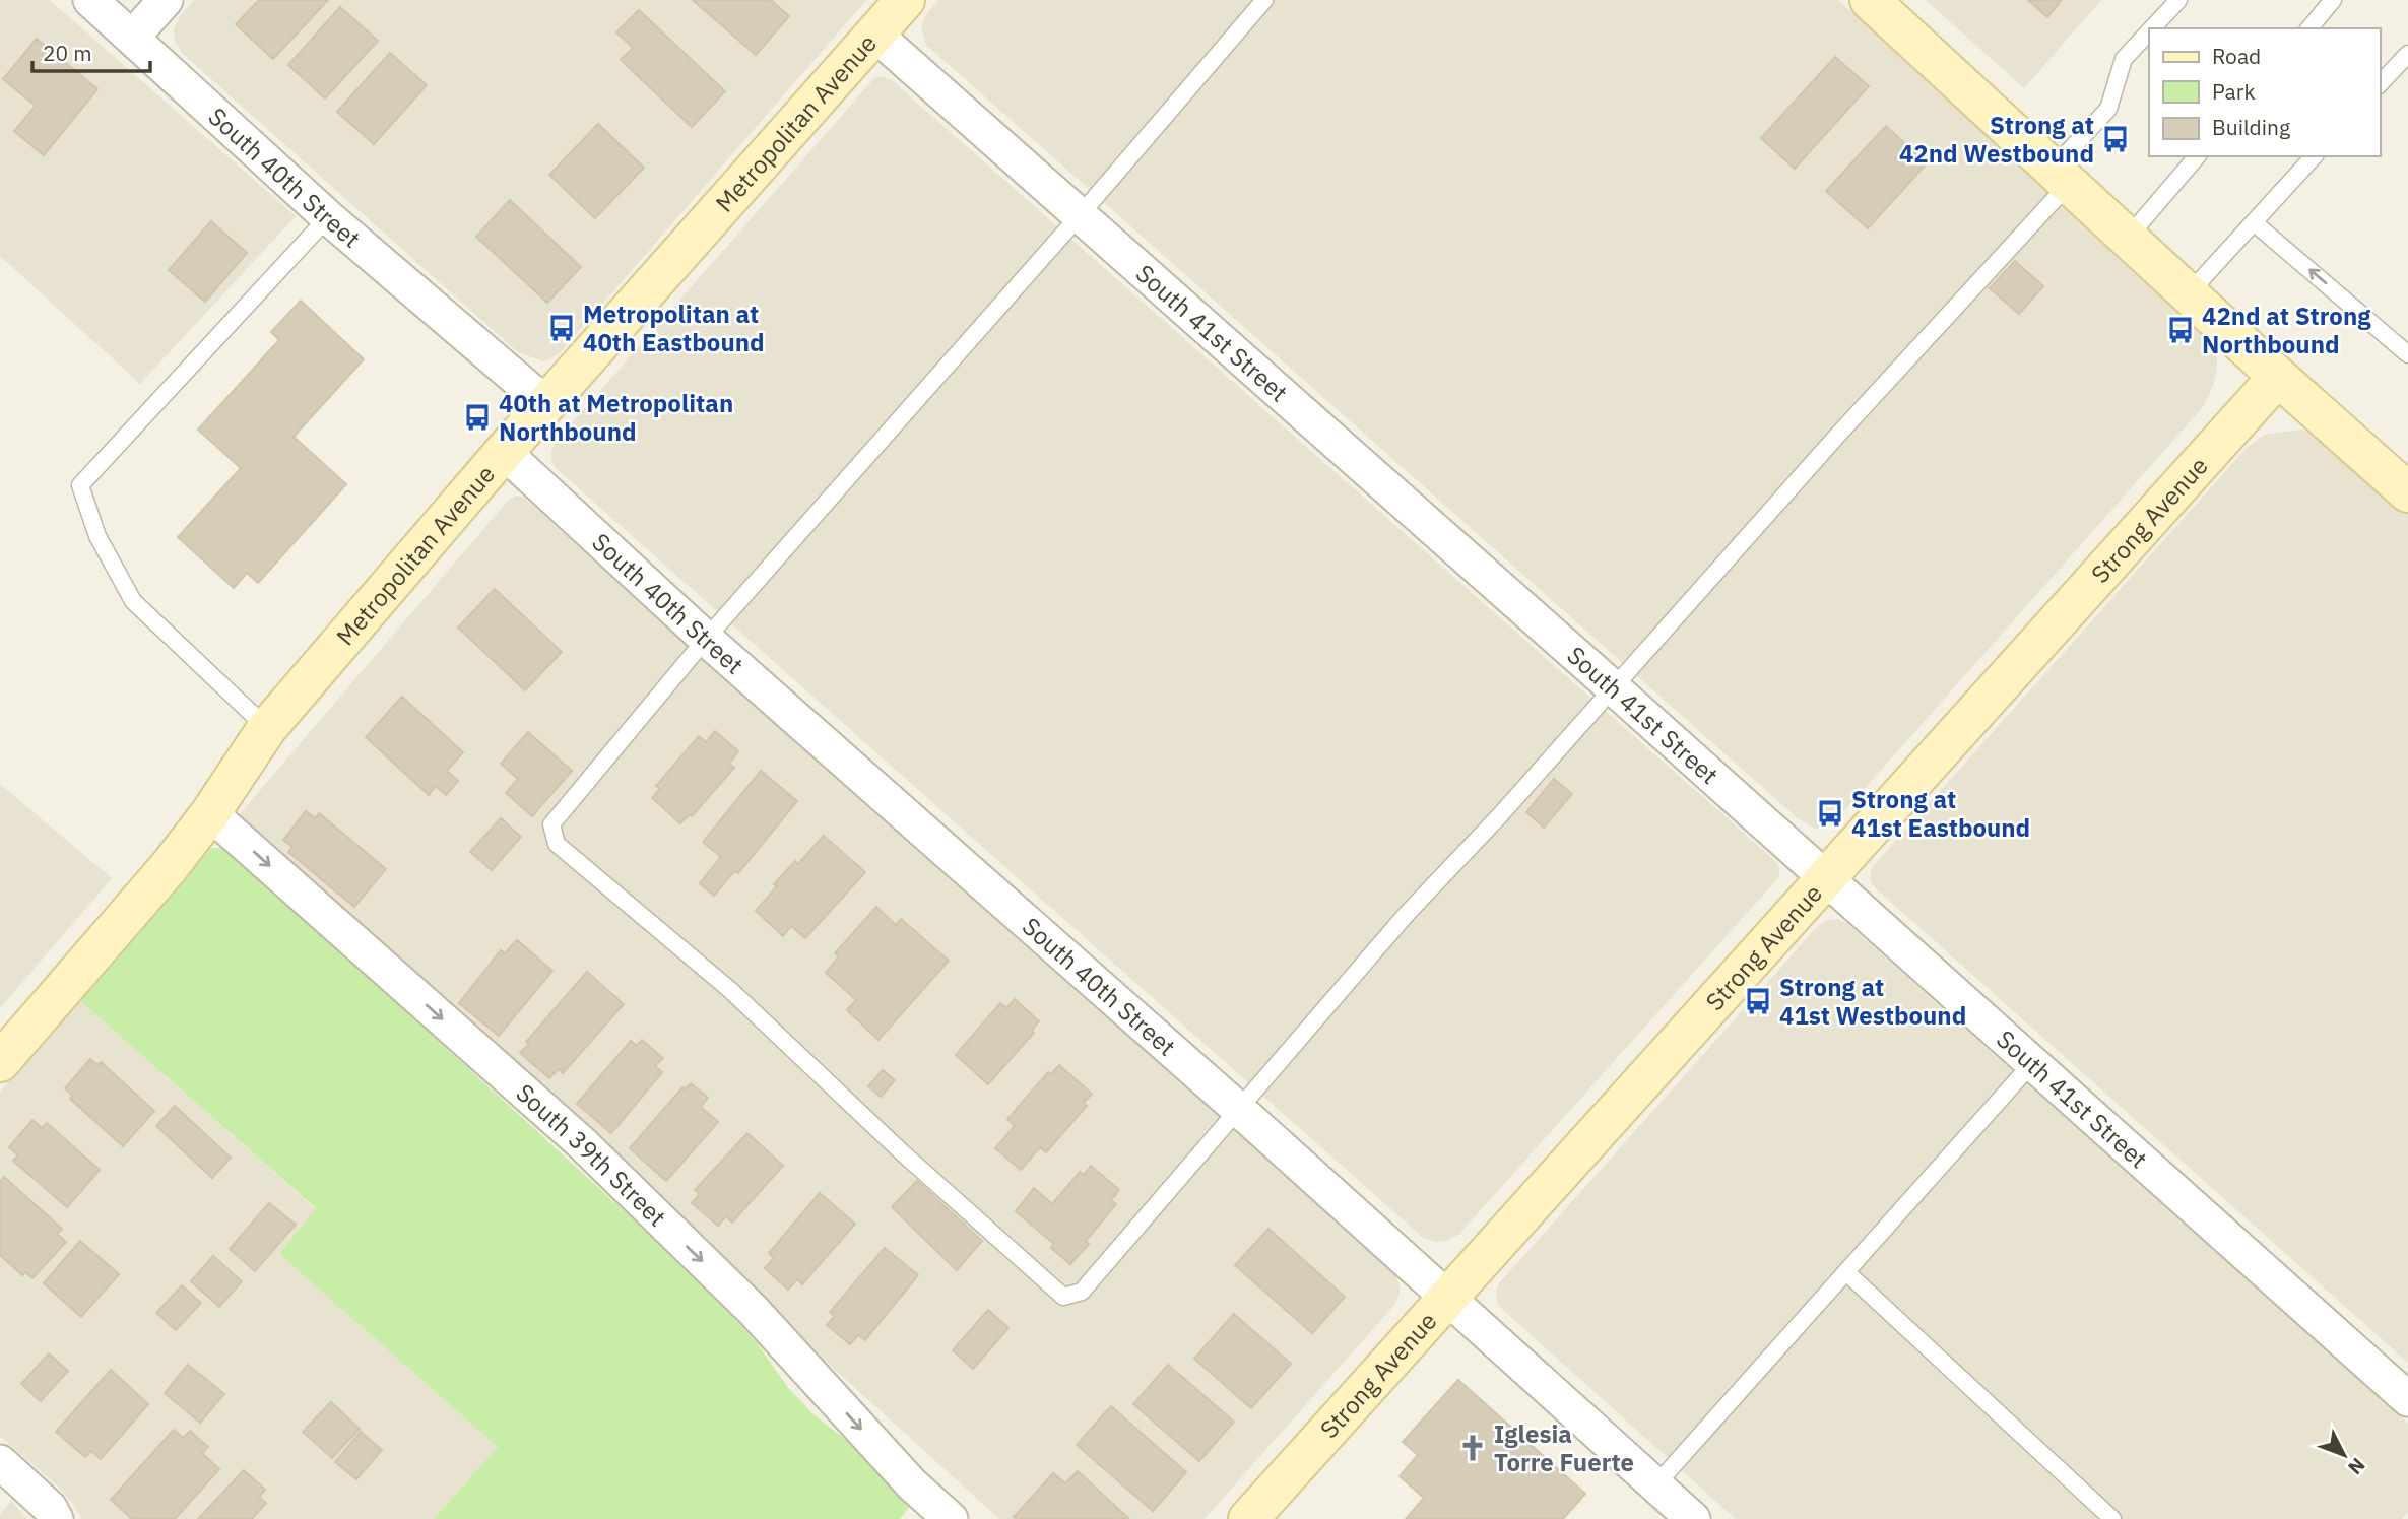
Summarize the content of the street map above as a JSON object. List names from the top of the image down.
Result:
{
  "streets": {
    "street": [
      "Metropolitan Avenue",
      "South 40th Street",
      "South 41st Street",
      "Strong Avenue",
      "South 39th Street"
    ]
  },
  "crossings": [
    ["Metropolitan Avenue", "South 40th Street"],
    ["Metropolitan Avenue", "South 41st Street"],
    ["Metropolitan Avenue", "South 39th Street"],
    ["South 40th Street", "Strong Avenue"],
    ["South 41st Street", "Strong Avenue"]
  ],
  "one_way": ["South 39th Street"],
  "places": {
    "bus stop": [
      "Strong at 42nd Westbound",
      "Metropolitan at 40th Eastbound",
      "42nd at Strong Northbound",
      "40th at Metropolitan Northbound",
      "Strong at 41st Eastbound",
      "Strong at 41st Westbound"
    ],
    "church": ["Iglesia Torre Fuerte"]
  },
  "legend": ["Road", "Park", "Building"],
  "scale_bar": "20 m",
  "north": "bottom right"
}
